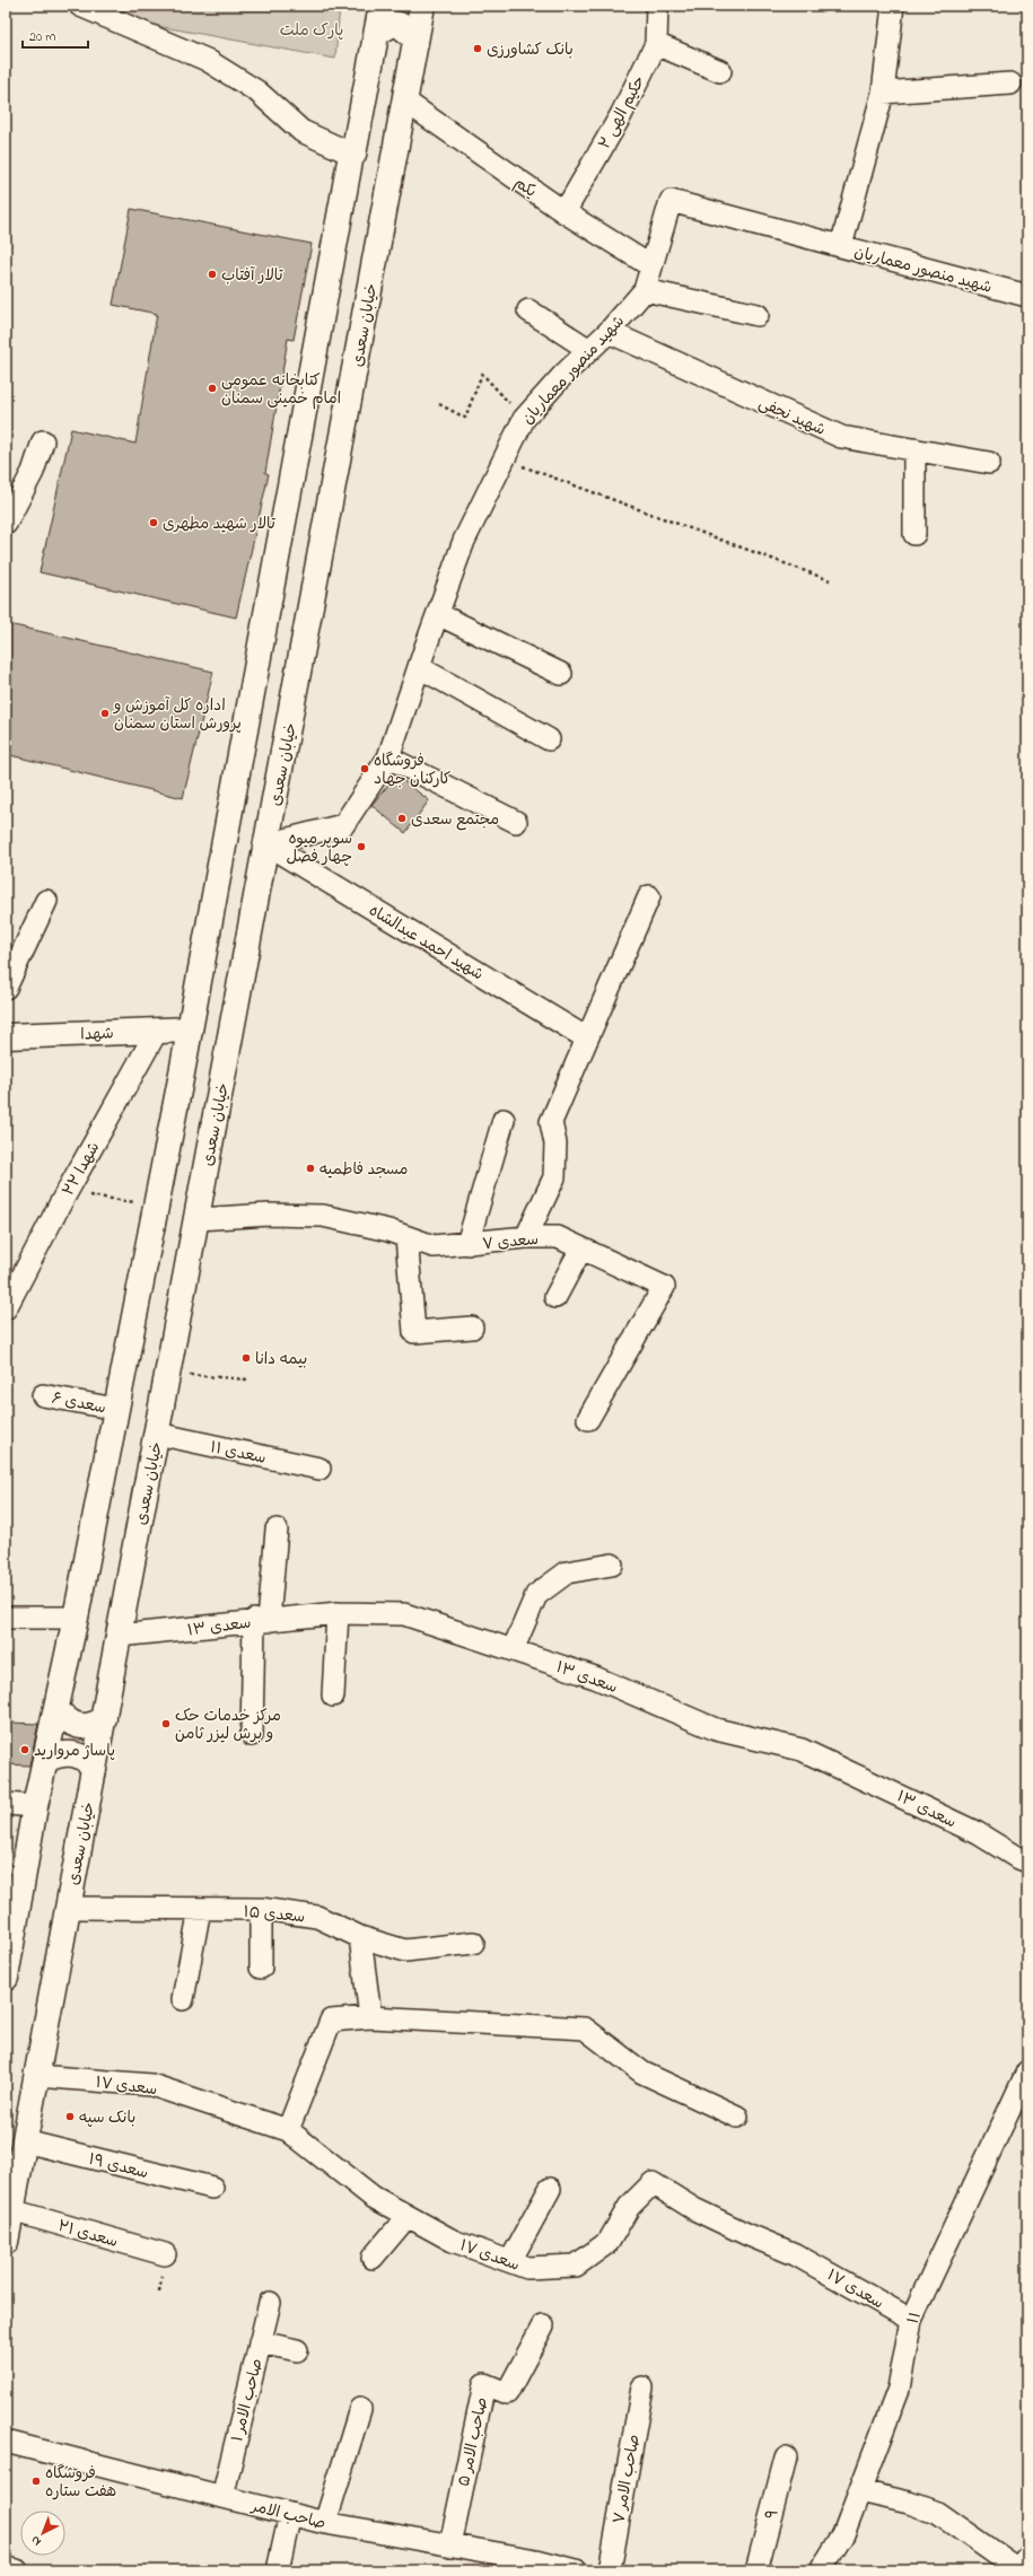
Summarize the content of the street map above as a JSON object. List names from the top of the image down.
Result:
{
  "streets": {
    "main road": ["خیابان سعدی", "شهدا"],
    "street": [
      "حکیم الهی ۲",
      "یکم",
      "شهید منصور معماریان",
      "شهید نجفی",
      "شهید احمد عبدالشاه",
      "شهدا ۲۲",
      "سعدی ۷",
      "سعدی ۶",
      "سعدی ۱۱",
      "سعدی ۱۳",
      "سعدی ۱۵",
      "سعدی ۱۷",
      "سعدی ۱۹",
      "سعدی ۲۱",
      "۱۱",
      "صاحب الامر ۱",
      "صاحب الامر ۵",
      "صاحب الامر ۷",
      "صاحب الامر",
      "۹"
    ]
  },
  "crossings": [
    ["حکیم الهی ۲", "یکم"],
    ["یکم", "شهید منصور معماریان"],
    ["یکم", "خیابان سعدی"],
    ["شهید منصور معماریان", "خیابان سعدی"],
    ["شهید منصور معماریان", "شهید نجفی"],
    ["شهید منصور معماریان", "شهید احمد عبدالشاه"],
    ["خیابان سعدی", "شهید احمد عبدالشاه"],
    ["خیابان سعدی", "سعدی ۷"],
    ["خیابان سعدی", "سعدی ۱۱"],
    ["خیابان سعدی", "سعدی ۱۳"],
    ["خیابان سعدی", "سعدی ۱۵"],
    ["خیابان سعدی", "سعدی ۱۷"],
    ["خیابان سعدی", "سعدی ۱۹"],
    ["خیابان سعدی", "سعدی ۲۱"],
    ["شهدا", "شهدا ۲۲"],
    ["سعدی ۱۷", "۱۱"],
    ["صاحب الامر ۱", "صاحب الامر"],
    ["صاحب الامر ۵", "صاحب الامر"]
  ],
  "parks": ["پارک ملت"],
  "places": [
    "بانک کشاورزی",
    "تالار آفتاب",
    "کتابخانه عمومی امام خمینی سمنان",
    "تالار شهید مطهری",
    "اداره کل آموزش و پرورش استان سمنان",
    "فروشگاه کارکنان جهاد",
    "مجتمع سعدی",
    "سوپر میوه چهار فصل",
    "مسجد فاطمیه",
    "بیمه دانا",
    "مرکز خدمات حک و برش لیزر ثامن",
    "پاساژ مروارید",
    "بانک سپه",
    "فروشگاه هفت ستاره"
  ],
  "scale_bar": "20 m",
  "north": "bottom left"
}
